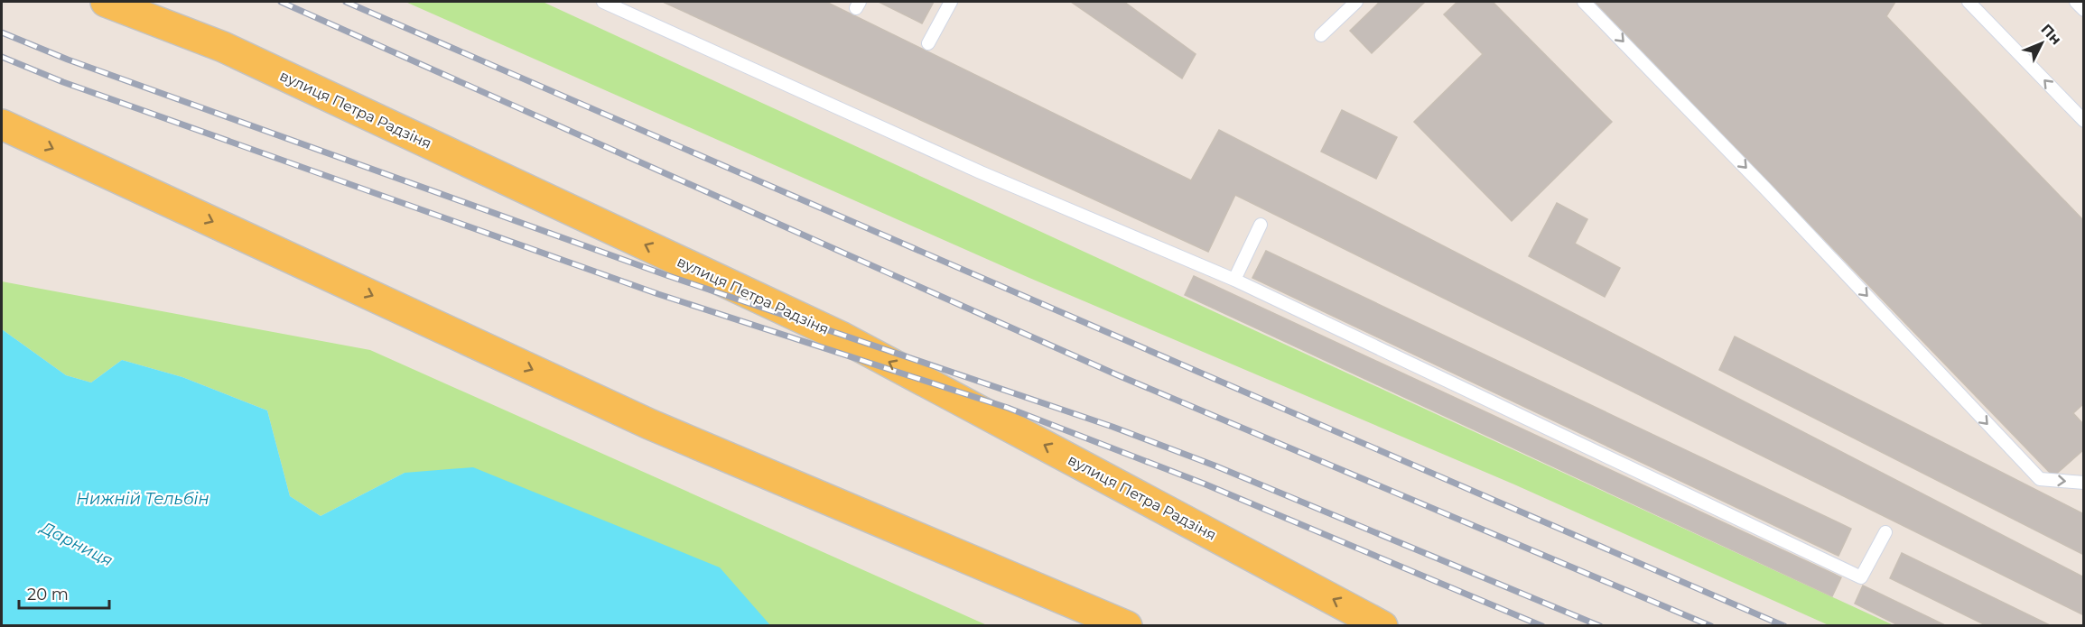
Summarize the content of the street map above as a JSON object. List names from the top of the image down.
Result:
{
  "streets": {
    "main road": ["вулиця Петра Радзіня"]
  },
  "water": ["Нижній Тельбін", "Дарниця"],
  "scale_bar": "20 m",
  "north": "top right"
}
